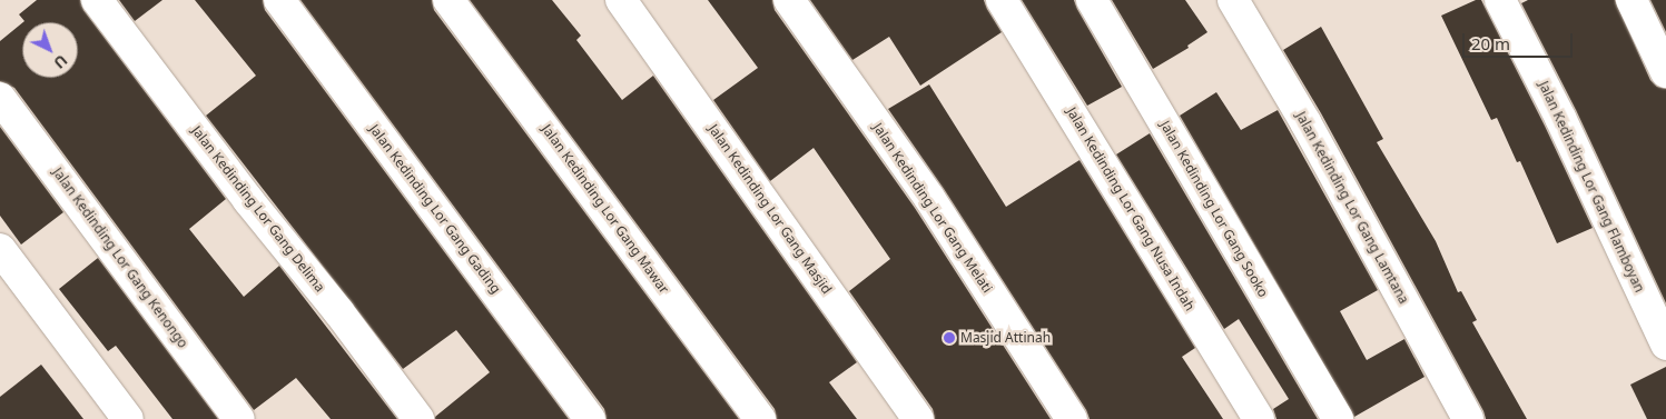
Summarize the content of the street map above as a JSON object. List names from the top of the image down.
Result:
{
  "streets": {
    "street": [
      "Jalan Kedinding Lor Gang Flamboyan",
      "Jalan Kedinding Lor Gang Melati",
      "Jalan Kedinding Lor Gang Lamtana",
      "Jalan Kedinding Lor Gang Delima",
      "Jalan Kedinding Lor Gang Gading",
      "Jalan Kedinding Lor Gang Mawar",
      "Jalan Kedinding Lor Gang Masjid",
      "Jalan Kedinding Lor Gang Nusa Indah",
      "Jalan Kedinding Lor Gang Sooko",
      "Jalan Kedinding Lor Gang Kenongo"
    ]
  },
  "places": ["Masjid Attinah"],
  "scale_bar": "20 m",
  "north": "bottom right"
}
